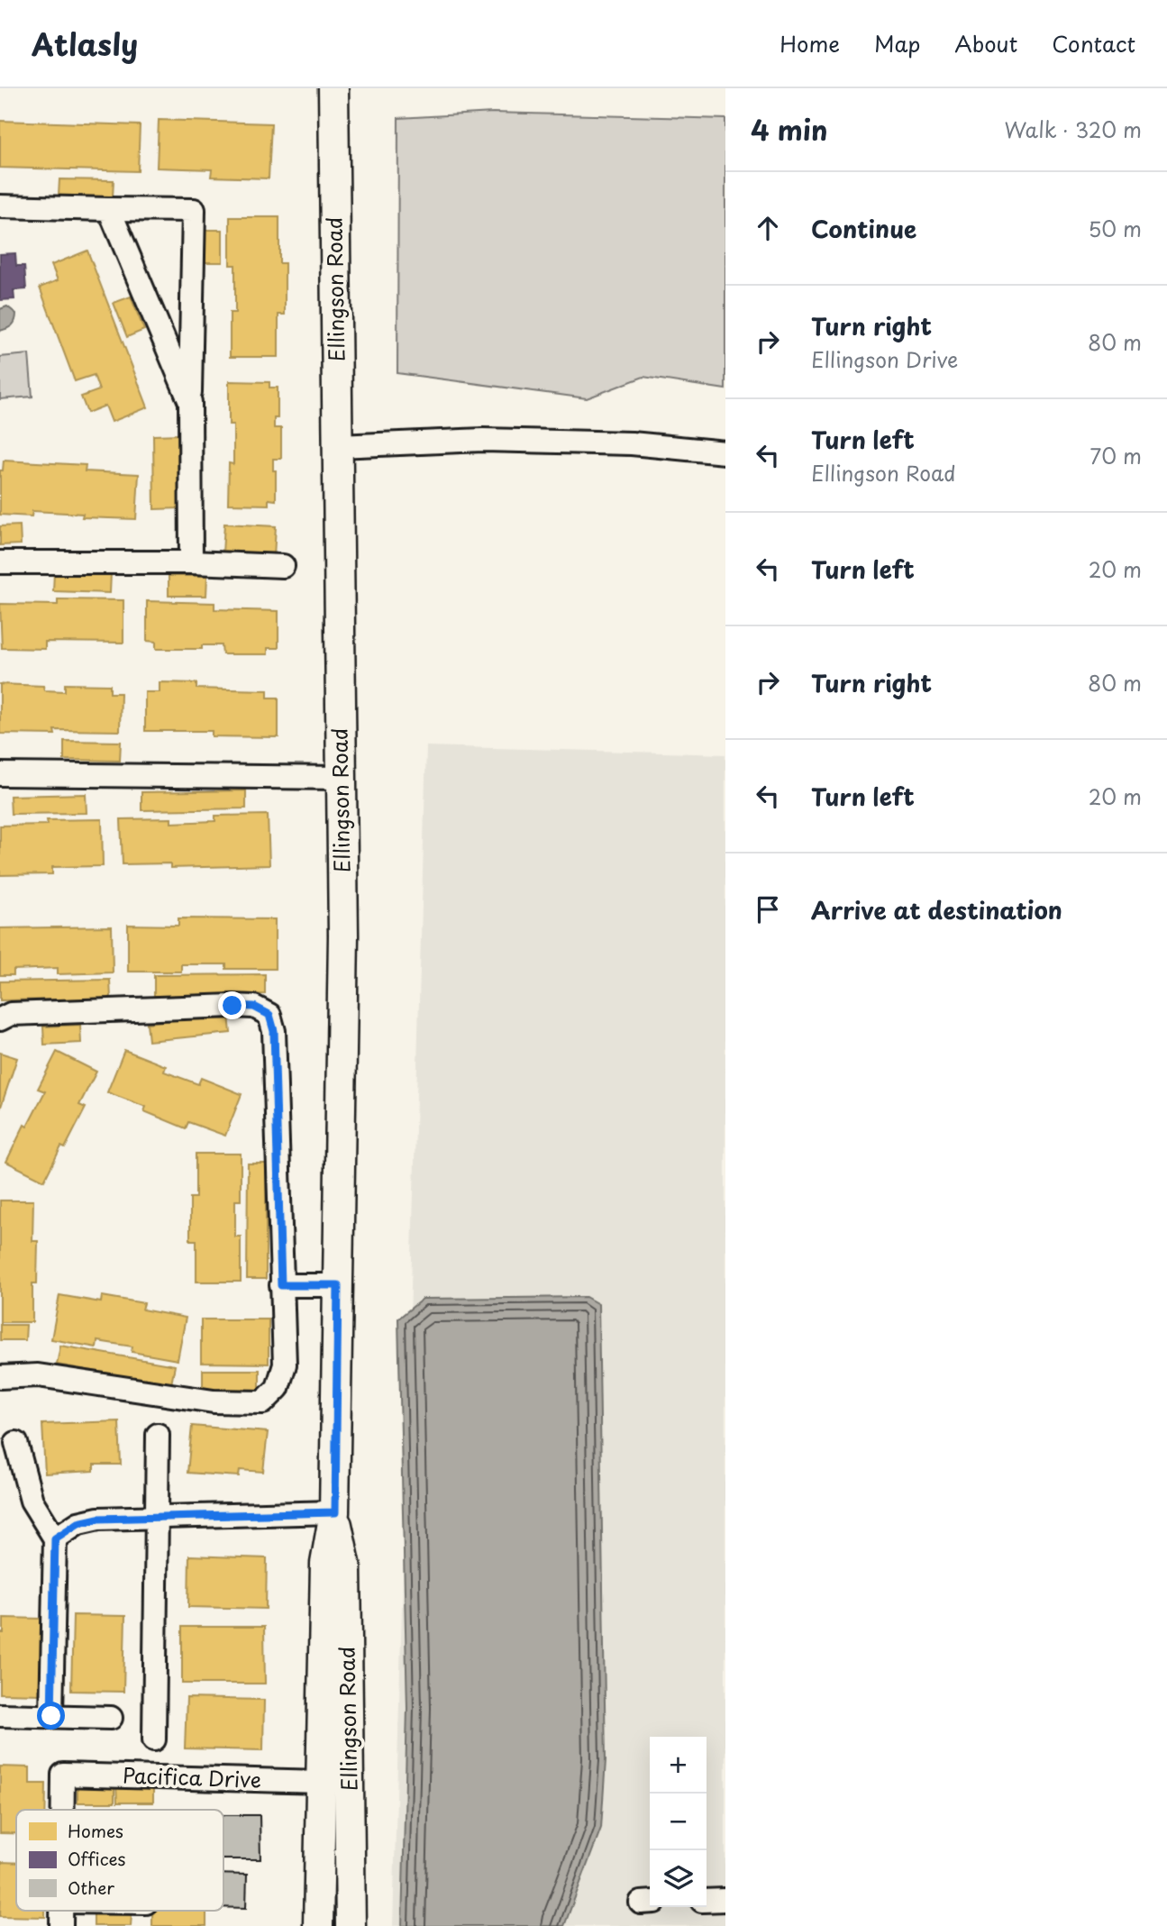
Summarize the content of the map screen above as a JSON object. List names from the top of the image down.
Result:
{
  "streets": {
    "main road": ["Ellingson Road"],
    "street": ["Pacifica Drive"]
  },
  "crossings": [
    ["Ellingson Road", "Pacifica Drive"]
  ],
  "legend": ["Homes", "Offices", "Other"],
  "page": {
    "header": "Atlasly",
    "nav": [
      "Home",
      "Map",
      "About",
      "Contact"
    ],
    "heading": ["4 min", "Walk · 320 m"],
    "list": [
      ["Continue", "50 m"],
      ["Turn right", "Ellingson Drive", "80 m"],
      ["Turn left", "Ellingson Road", "70 m"],
      ["Turn left", "20 m"],
      ["Turn right", "80 m"],
      ["Turn left", "20 m"],
      "Arrive at destination"
    ],
    "map_buttons": ["+", "−"]
  }
}
